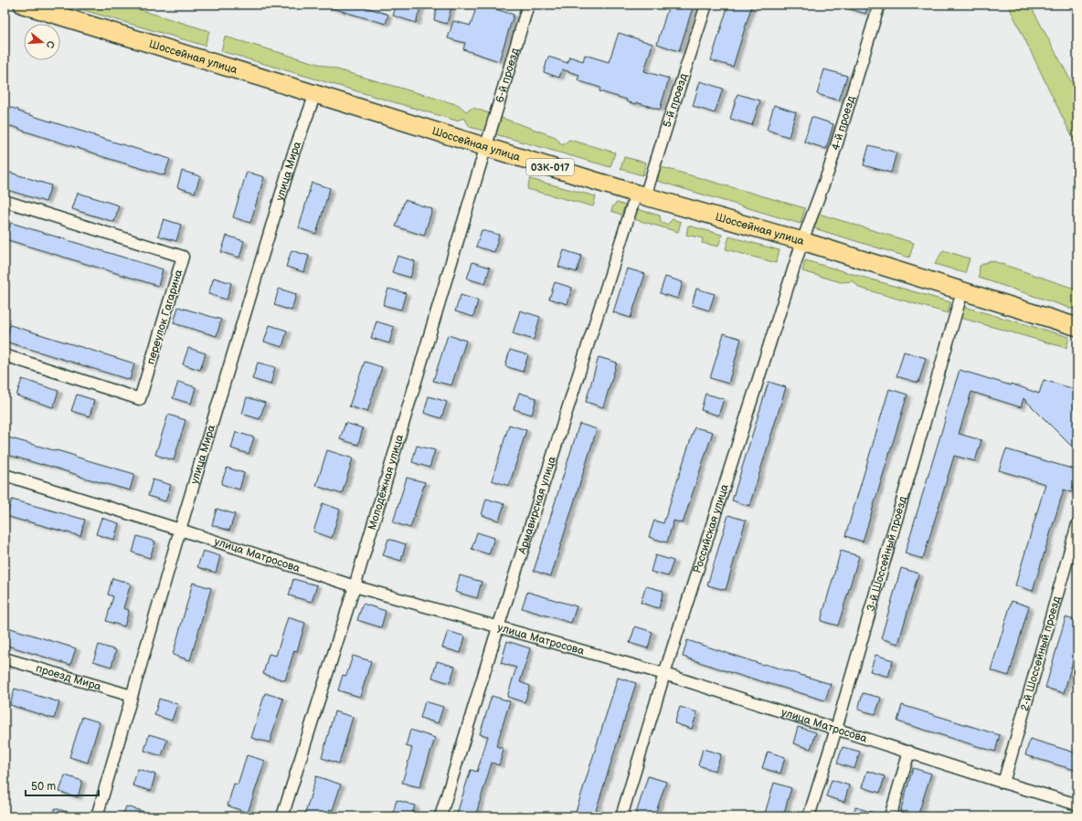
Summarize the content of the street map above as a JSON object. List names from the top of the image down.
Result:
{
  "streets": {
    "main road": ["Шоссейная улица", "03К-017"],
    "street": [
      "6-й проезд",
      "5-й проезд",
      "4-й проезд",
      "улица Мира",
      "переулок Гагарина",
      "Молодёжная улица",
      "Армавирская улица",
      "Российская улица",
      "3-й Шоссейный проезд",
      "улица Матросова",
      "2-й Шоссейный проезд",
      "проезд Мира"
    ]
  },
  "crossings": [
    ["Шоссейная улица", "6-й проезд"],
    ["Шоссейная улица", "5-й проезд"],
    ["Шоссейная улица", "4-й проезд"],
    ["Шоссейная улица", "улица Мира"],
    ["Шоссейная улица", "Молодёжная улица"],
    ["Шоссейная улица", "Армавирская улица"],
    ["Шоссейная улица", "Российская улица"],
    ["Шоссейная улица", "3-й Шоссейный проезд"],
    ["6-й проезд", "Молодёжная улица"],
    ["5-й проезд", "Армавирская улица"],
    ["4-й проезд", "Российская улица"],
    ["улица Мира", "улица Матросова"],
    ["улица Мира", "проезд Мира"],
    ["Молодёжная улица", "улица Матросова"],
    ["Армавирская улица", "улица Матросова"],
    ["Российская улица", "улица Матросова"],
    ["3-й Шоссейный проезд", "улица Матросова"],
    ["улица Матросова", "2-й Шоссейный проезд"]
  ],
  "scale_bar": "50 m",
  "north": "right"
}
